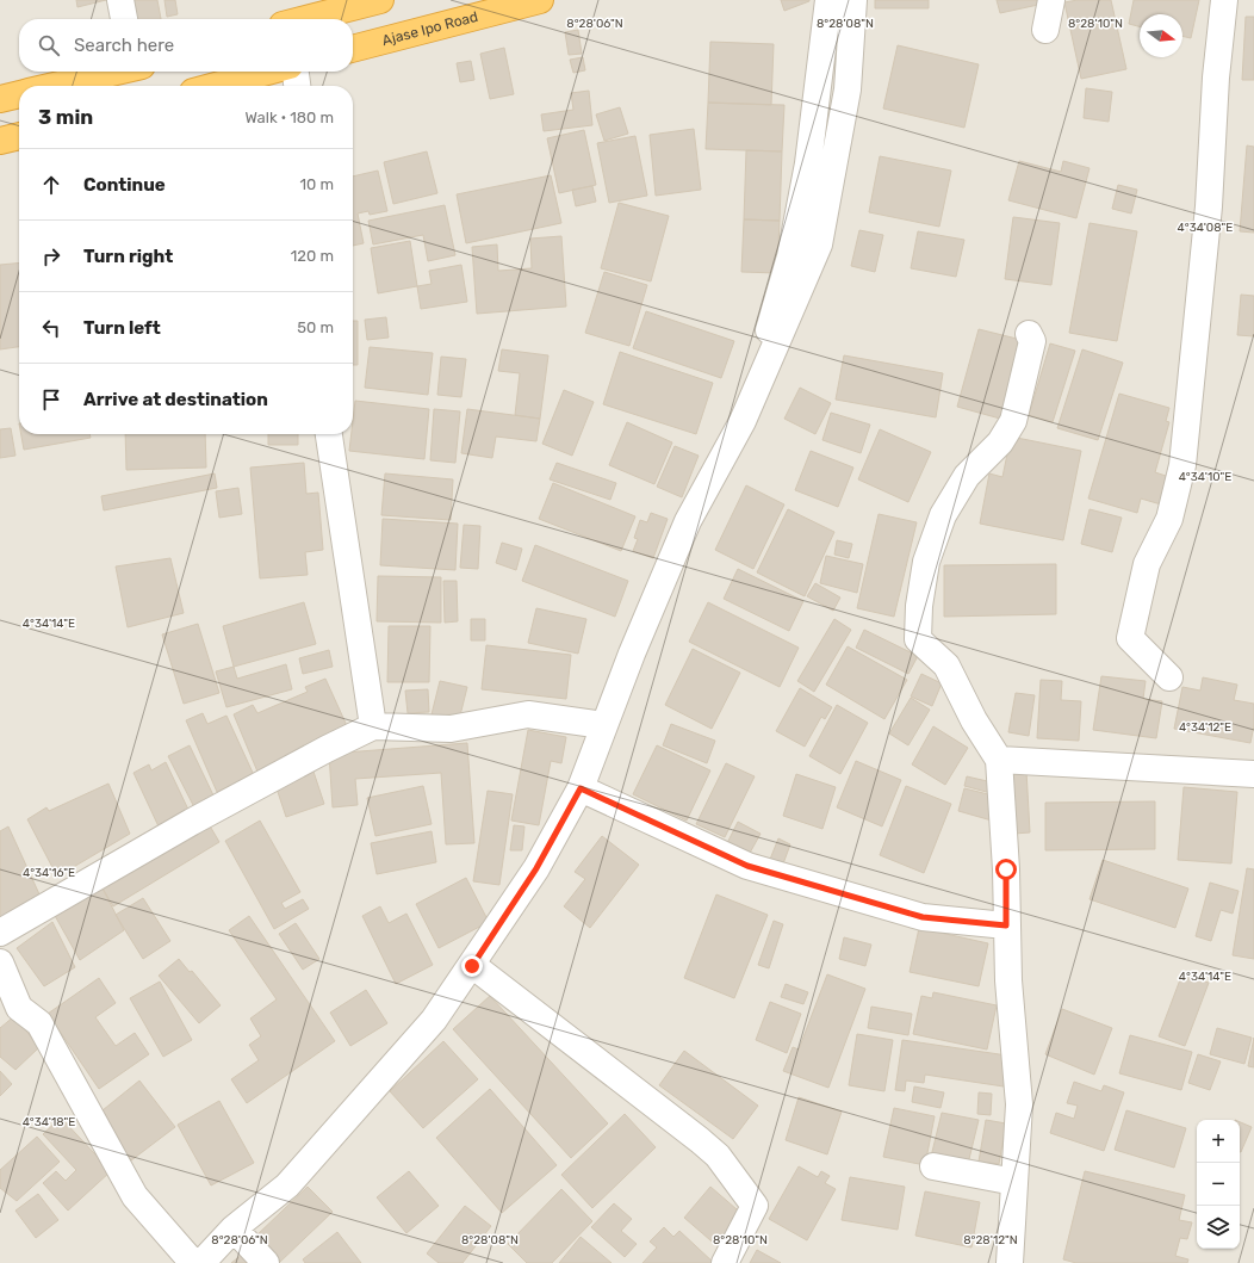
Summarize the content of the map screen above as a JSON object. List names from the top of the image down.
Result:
{
  "streets": {
    "highway": ["Ajase Ipo Road"]
  },
  "north": "right",
  "page": {
    "search": "Search here",
    "heading": ["3 min", "Walk · 180 m"],
    "list": [
      ["Continue", "10 m"],
      ["Turn right", "120 m"],
      ["Turn left", "50 m"],
      "Arrive at destination"
    ],
    "map_buttons": ["+", "−"]
  },
  "coordinates": [
    "8°28'06\"N",
    "8°28'08\"N",
    "8°28'10\"N",
    "4°34'08\"E",
    "4°34'10\"E",
    "4°34'14\"E",
    "4°34'12\"E",
    "4°34'16\"E",
    "4°34'18\"E",
    "8°28'12\"N"
  ]
}
